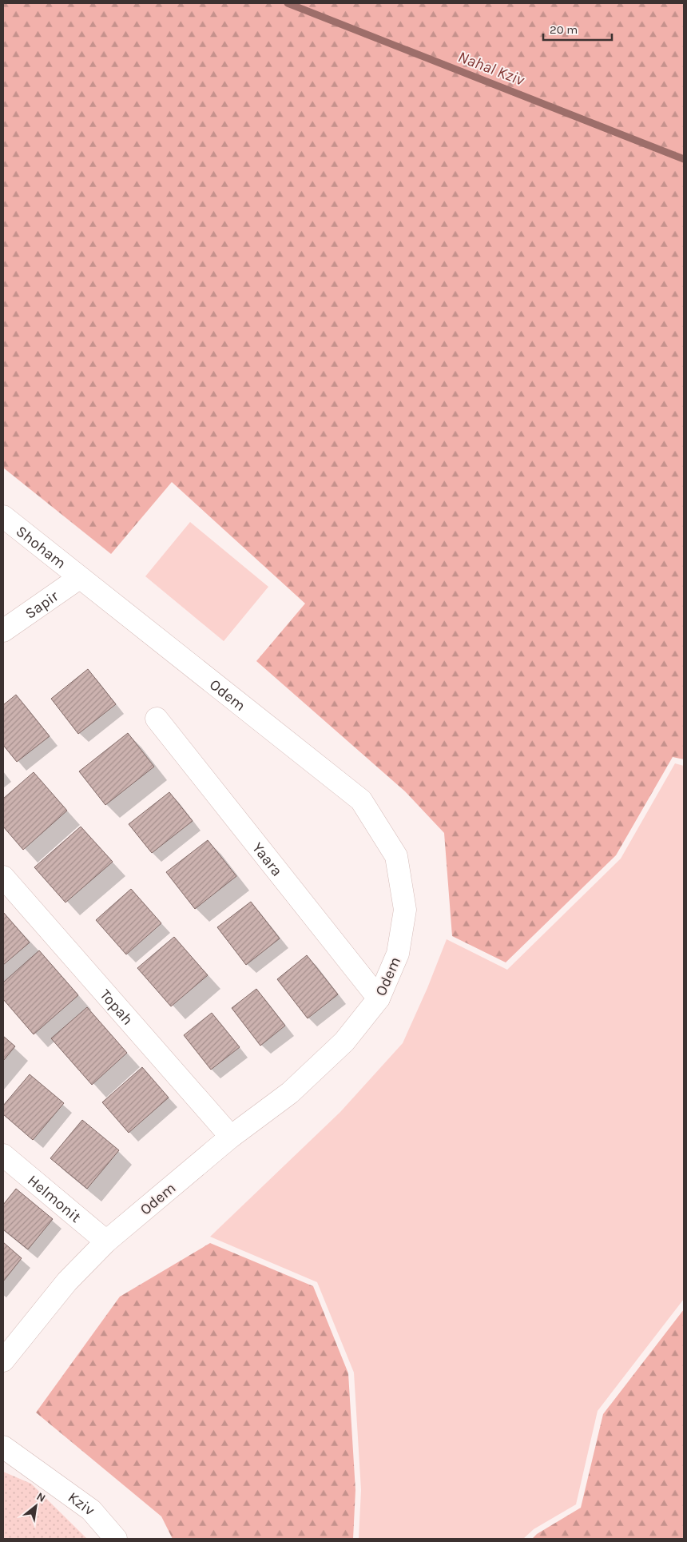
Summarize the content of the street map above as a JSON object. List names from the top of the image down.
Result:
{
  "streets": {
    "street": [
      "Shoham",
      "Sapir",
      "Odem",
      "Yaara",
      "Topah",
      "Helmonit",
      "Kziv"
    ]
  },
  "crossings": [
    ["Shoham", "Sapir"],
    ["Shoham", "Odem"],
    ["Sapir", "Odem"],
    ["Odem", "Yaara"],
    ["Odem", "Topah"],
    ["Odem", "Helmonit"]
  ],
  "water": ["Nahal Kziv"],
  "scale_bar": "20 m",
  "north": "top right"
}
